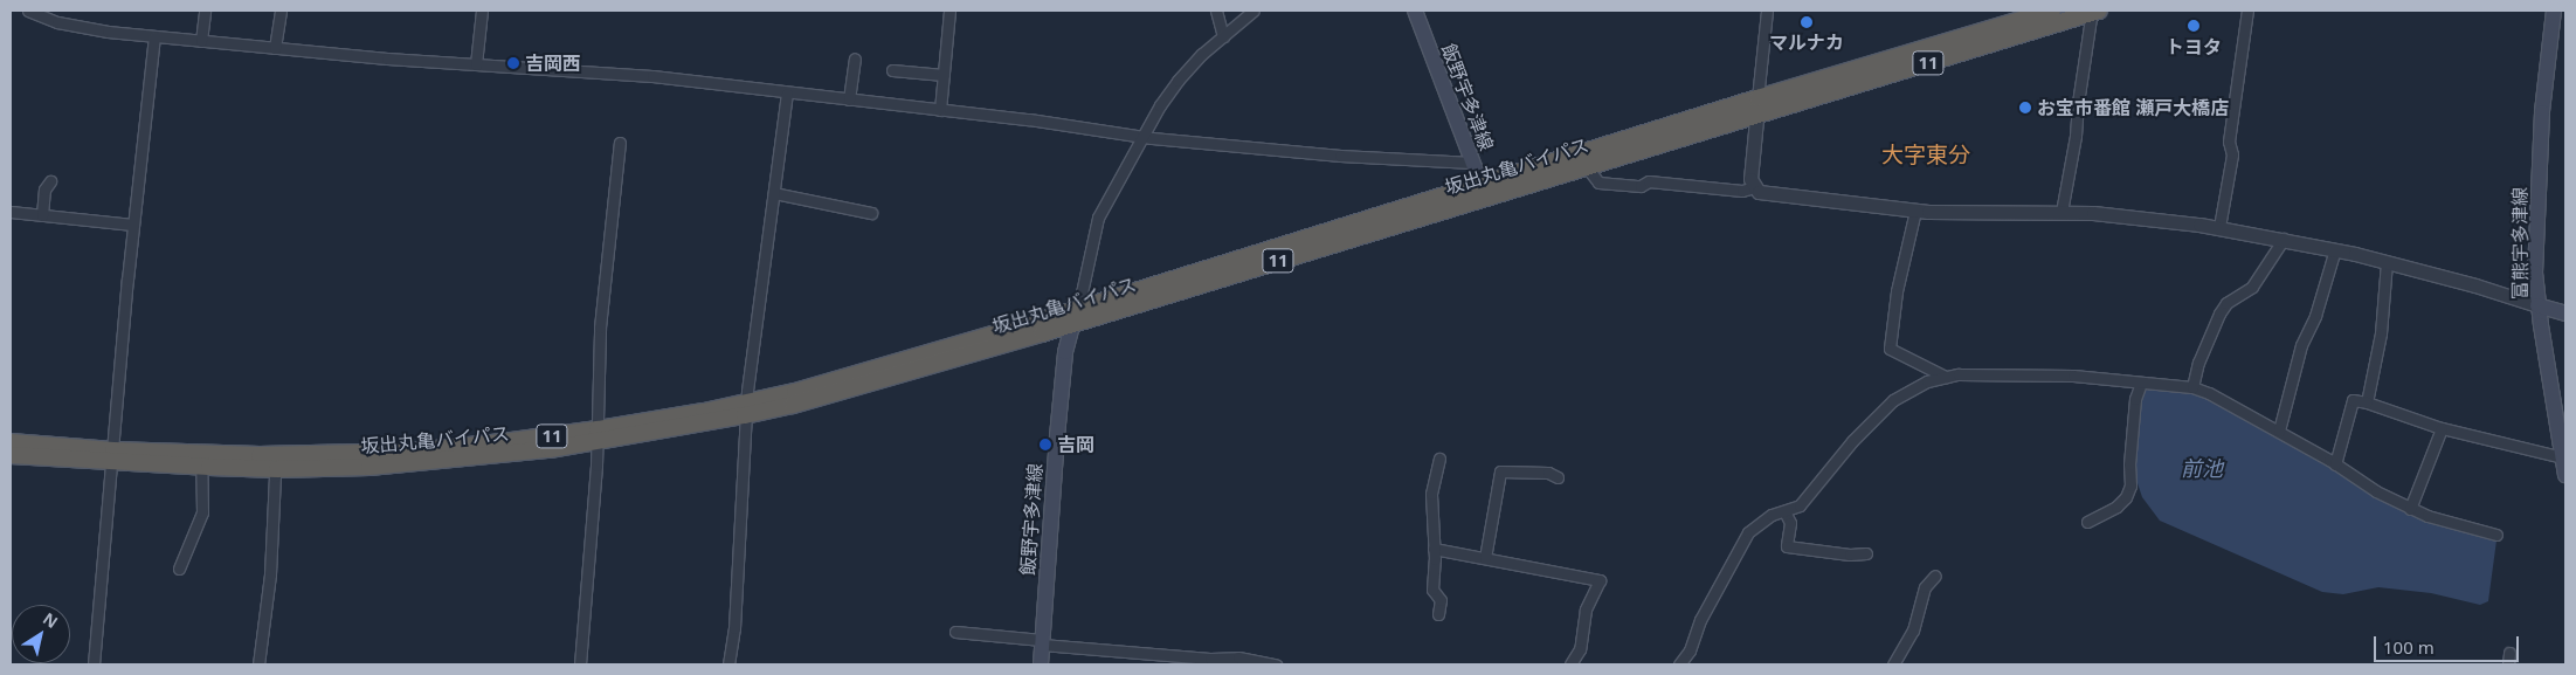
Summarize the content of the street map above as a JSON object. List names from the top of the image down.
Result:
{
  "streets": {
    "highway": ["11", "坂出丸亀バイパス"],
    "main road": ["飯野宇多津線", "富熊宇多津線"]
  },
  "crossings": [
    ["飯野宇多津線", "坂出丸亀バイパス"]
  ],
  "districts": ["大字東分"],
  "water": ["前池"],
  "places": [
    "マルナカ",
    "トヨタ",
    "吉岡西",
    "お宝市番館 瀬戸大橋店",
    "吉岡"
  ],
  "scale_bar": "100 m",
  "north": "top right"
}
